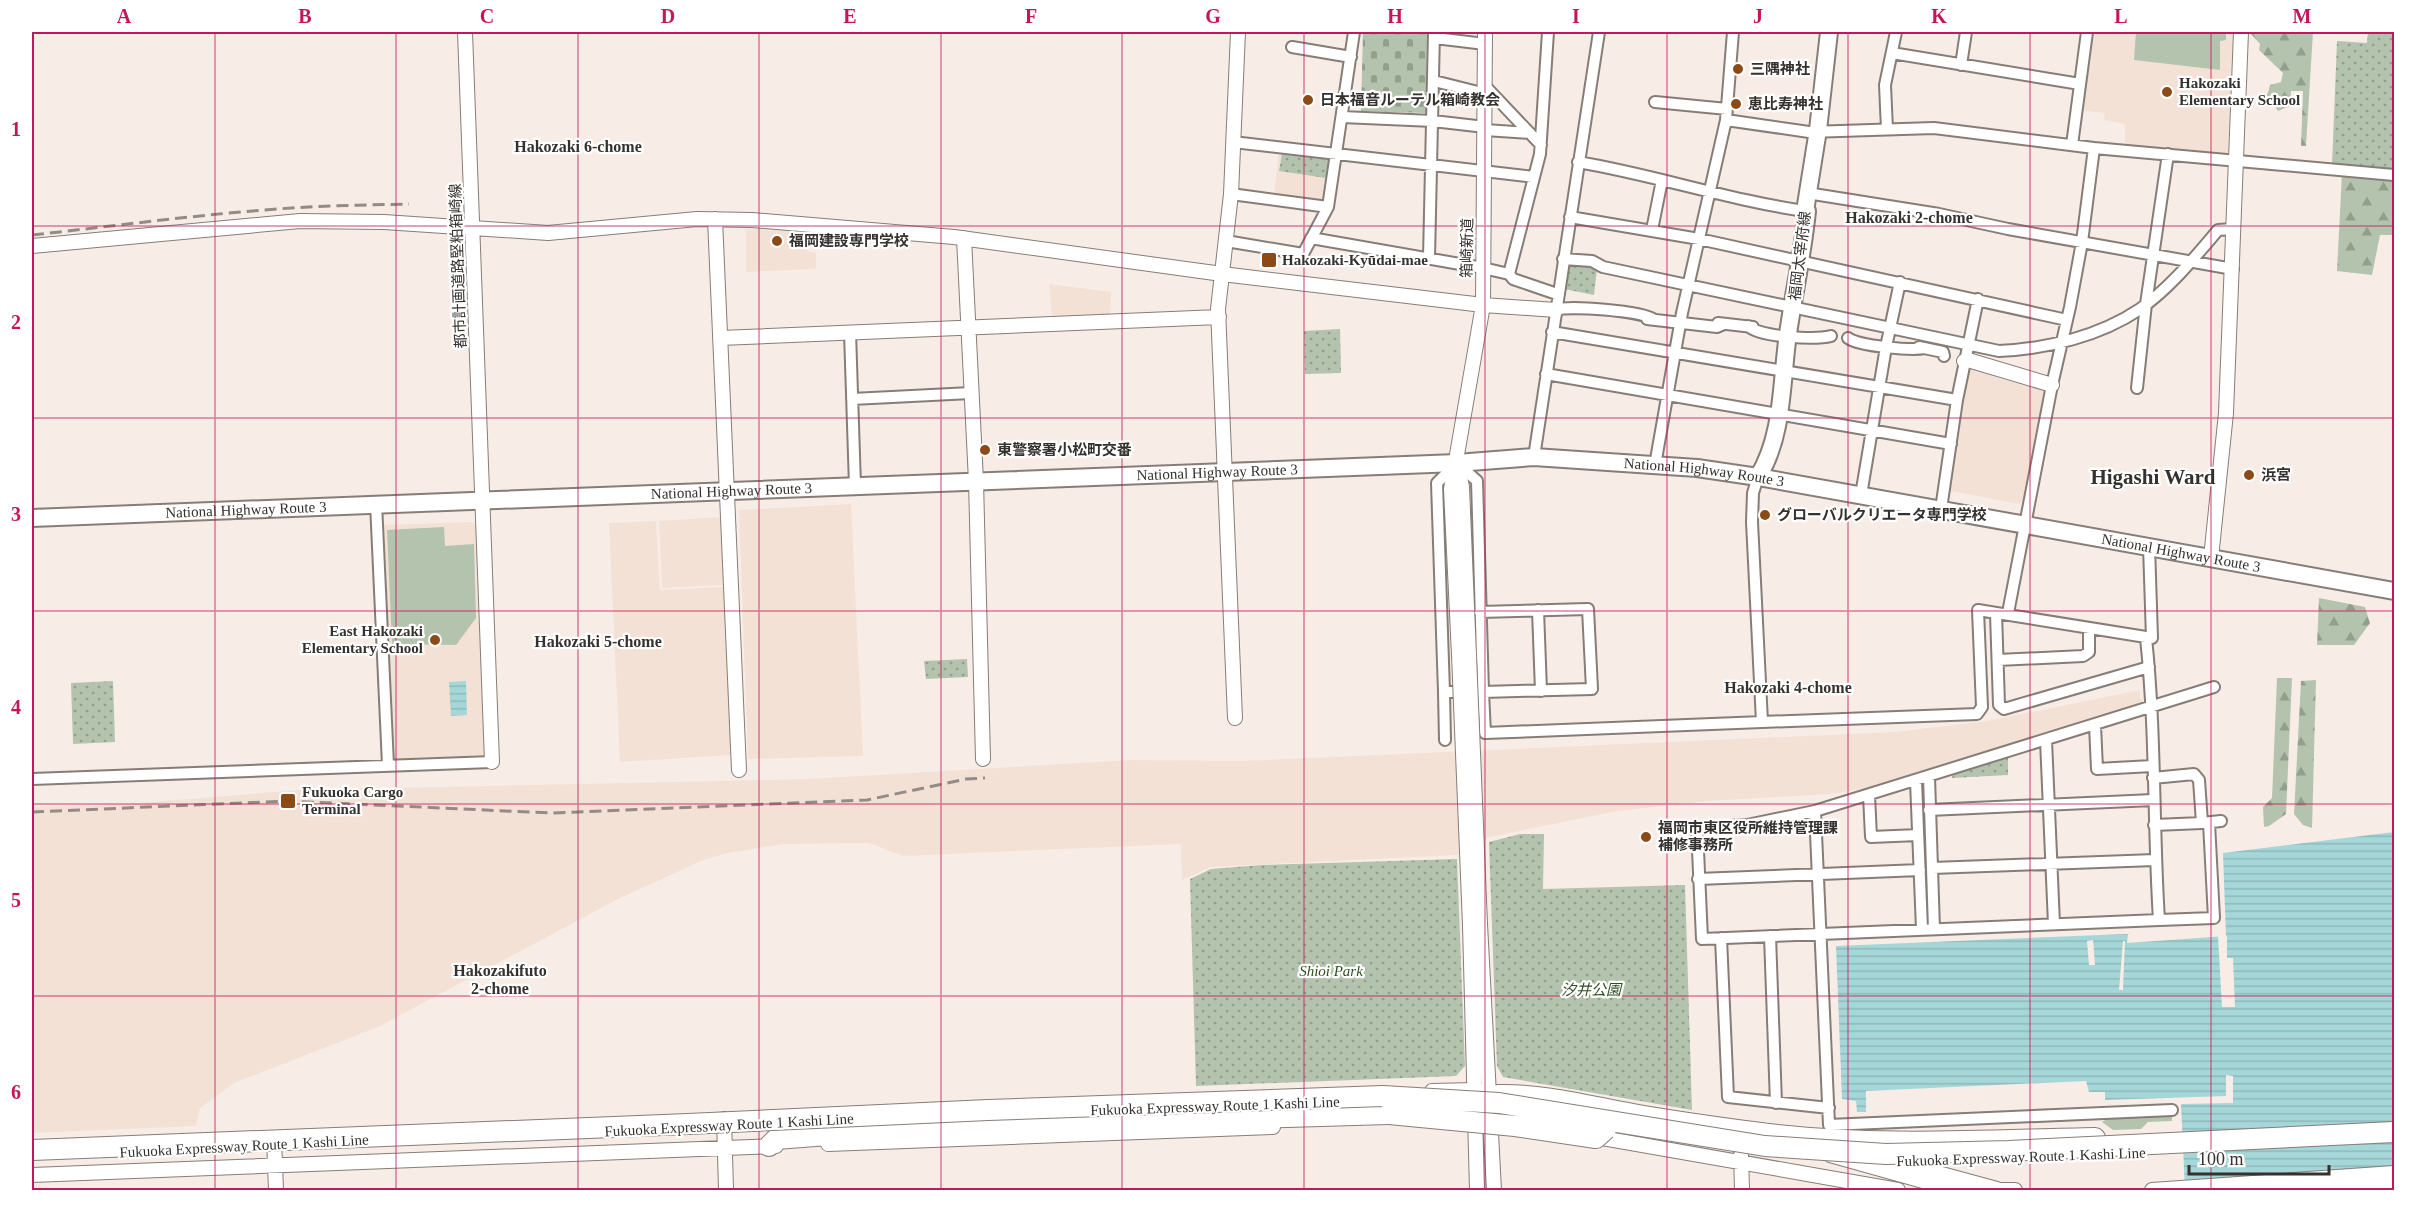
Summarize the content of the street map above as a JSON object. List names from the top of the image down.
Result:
{
  "streets": {
    "highway": ["Fukuoka Expressway Route 1 Kashi Line"],
    "main road": ["福岡太宰府線", "National Highway Route 3"],
    "street": ["箱崎新道", "都市計画道路堅粕箱崎線"]
  },
  "crossings": [
    ["箱崎新道", "National Highway Route 3"],
    ["福岡太宰府線", "National Highway Route 3"],
    ["都市計画道路堅粕箱崎線", "National Highway Route 3"]
  ],
  "districts": [
    "Hakozaki 6-chome",
    "Hakozaki 2-chome",
    "Higashi Ward",
    "Hakozaki 5-chome",
    "Hakozaki 4-chome",
    "Hakozakifuto 2-chome"
  ],
  "parks": ["Shioi Park", "汐井公園"],
  "places": {
    "other": [
      "三隅神社",
      "Hakozaki Elementary School",
      "日本福音ルーテル箱崎教会",
      "恵比寿神社",
      "福岡建設専門学校",
      "東警察署小松町交番",
      "浜宮",
      "グローバルクリエータ専門学校",
      "East Hakozaki Elementary School",
      "福岡市東区役所維持管理課 補修事務所"
    ],
    "transit": ["Hakozaki-Kyūdai-mae", "Fukuoka Cargo Terminal"]
  },
  "scale_bar": "100 m",
  "grid": {
    "columns": [
      "A",
      "B",
      "C",
      "D",
      "E",
      "F",
      "G",
      "H",
      "I",
      "J",
      "K",
      "L",
      "M"
    ],
    "rows": [
      "1",
      "2",
      "3",
      "4",
      "5",
      "6"
    ]
  }
}
